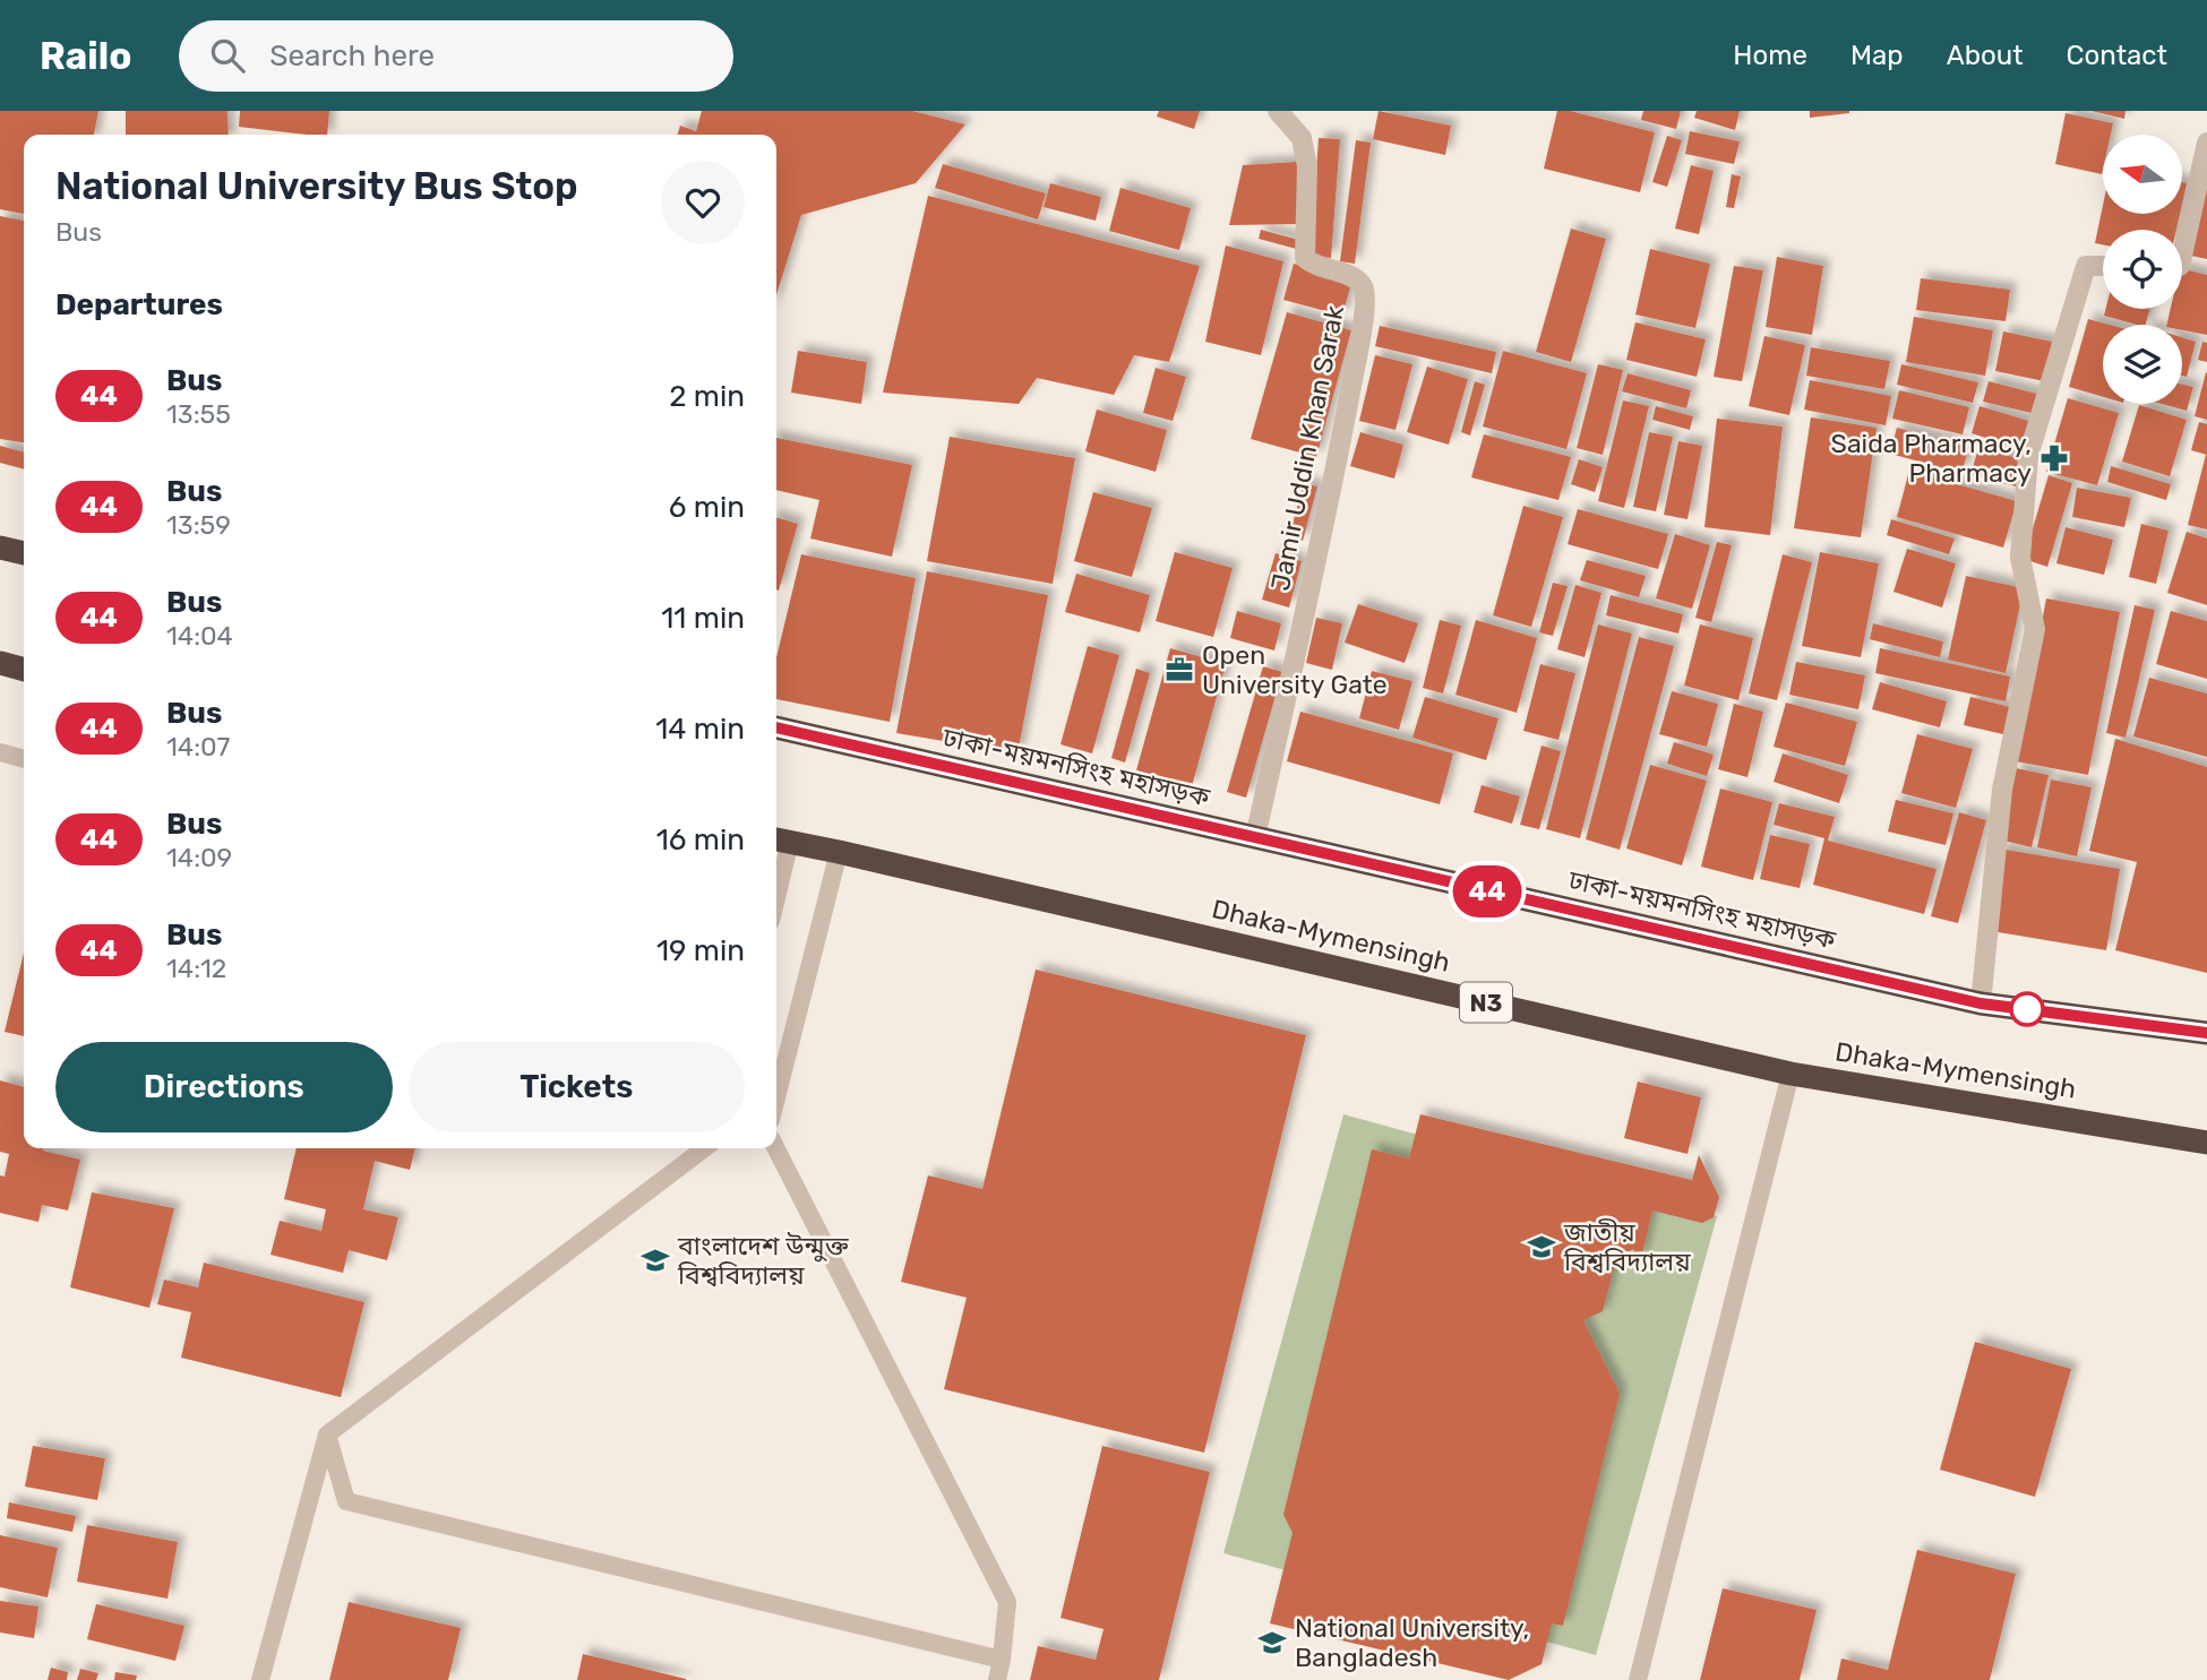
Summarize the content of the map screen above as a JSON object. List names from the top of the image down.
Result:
{
  "streets": {
    "highway": ["ঢাকা-ময়মনসিংহ মহাসড়ক", "Dhaka-Mymensingh", "N3"],
    "street": ["Jamir Uddin Khan Sarak"]
  },
  "crossings": [
    ["Jamir Uddin Khan Sarak", "ঢাকা-ময়মনসিংহ মহাসড়ক"]
  ],
  "places": {
    "pharmacy": ["Saida Pharmacy, Pharmacy"],
    "office": ["Open University Gate"],
    "school or university": ["জাতীয় বিশ্ববিদ্যালয়", "বাংলাদেশ উন্মুক্ত বিশ্ববিদ্যালয়", "National University, Bangladesh"]
  },
  "lines": ["bus line 44"],
  "north": "left",
  "page": {
    "header": "Railo",
    "search": "Search here",
    "nav": [
      "Home",
      "Map",
      "About",
      "Contact"
    ],
    "on_map": "44",
    "heading": [
      ["National University Bus Stop", "Bus"],
      "Departures"
    ],
    "list": [
      {
        "mark": "44",
        "name": "Bus",
        "note": "13:55",
        "value": "2 min"
      },
      {
        "mark": "44",
        "name": "Bus",
        "note": "13:59",
        "value": "6 min"
      },
      {
        "mark": "44",
        "name": "Bus",
        "note": "14:04",
        "value": "11 min"
      },
      {
        "mark": "44",
        "name": "Bus",
        "note": "14:07",
        "value": "14 min"
      },
      {
        "mark": "44",
        "name": "Bus",
        "note": "14:09",
        "value": "16 min"
      },
      {
        "mark": "44",
        "name": "Bus",
        "note": "14:12",
        "value": "19 min"
      }
    ],
    "buttons": ["Directions", "Tickets"]
  }
}
